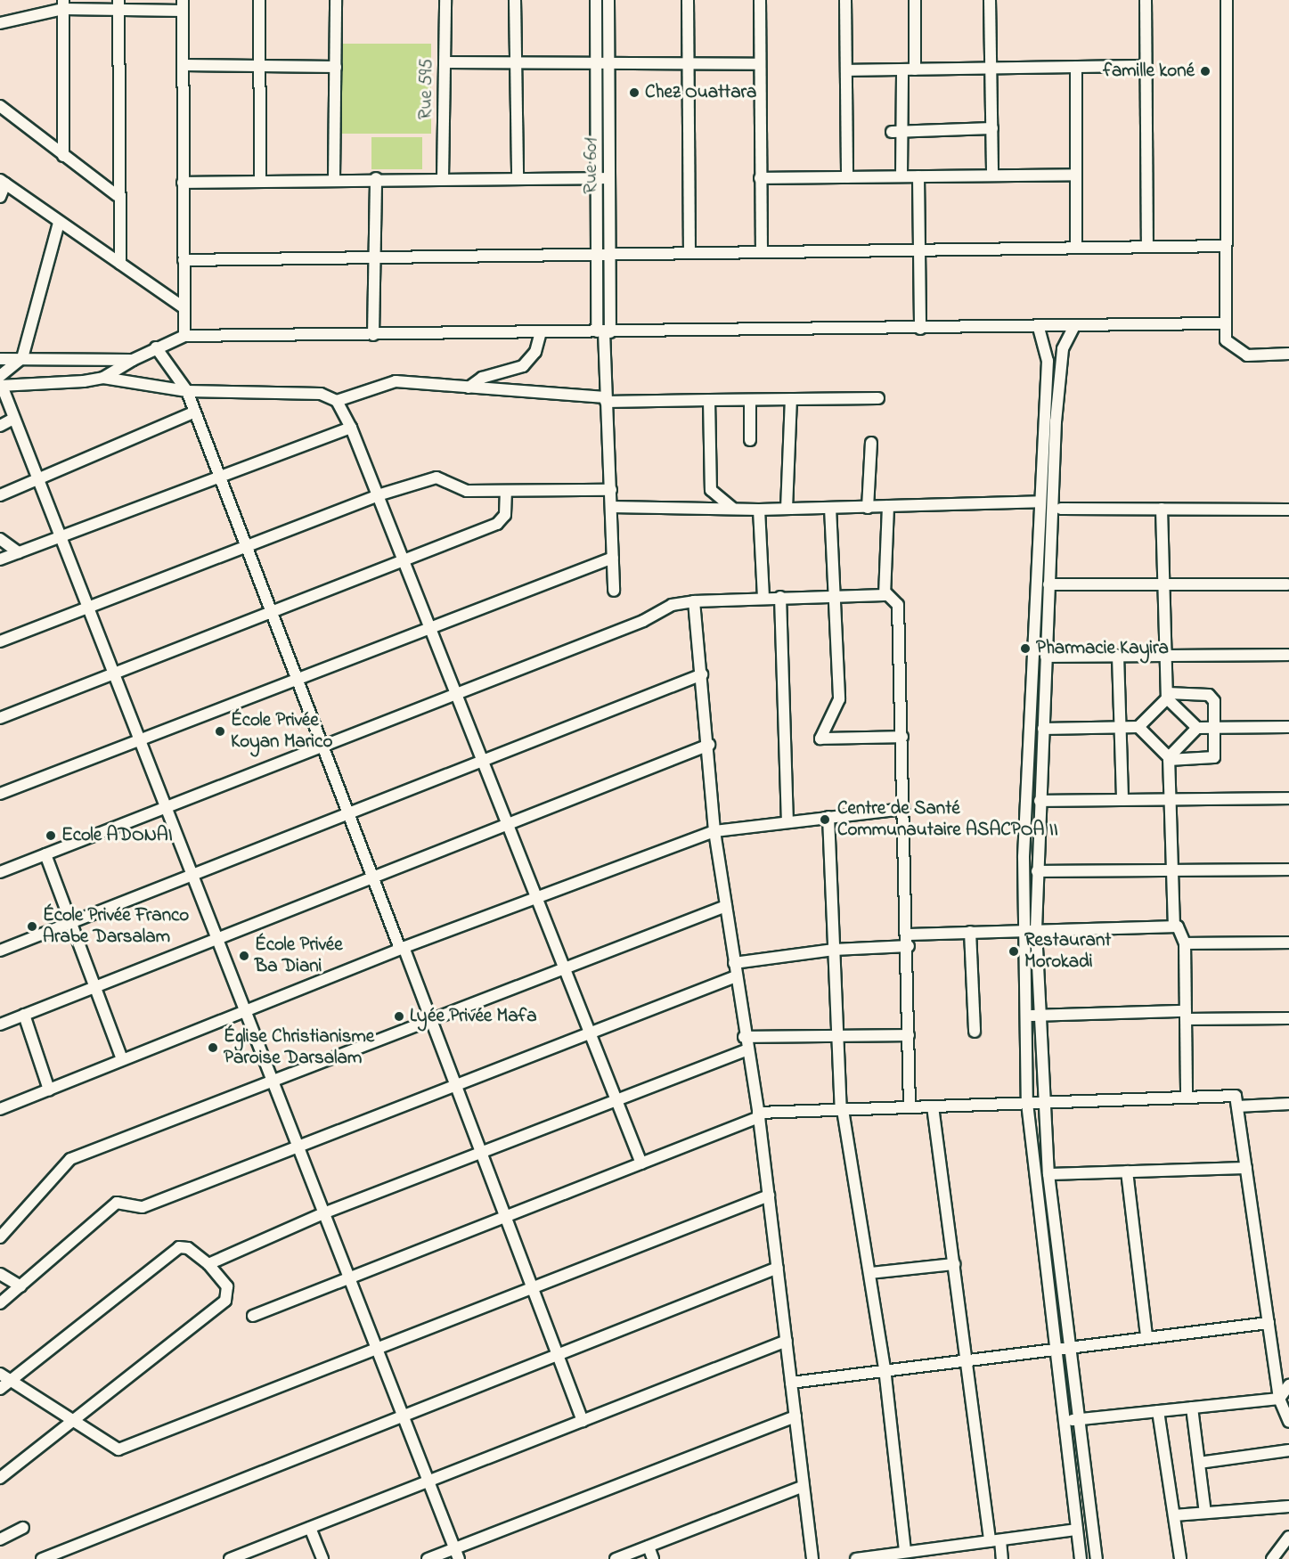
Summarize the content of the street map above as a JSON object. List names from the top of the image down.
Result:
{
  "streets": {
    "street": ["Rue 595", "Rue 601"]
  },
  "places": [
    "famille koné",
    "Chez Ouattara",
    "Pharmacie Kayira",
    "École Privée Koyan Marico",
    "Centre de Santé Communautaire ASACPOA II",
    "Ecole ADONAI",
    "École Privée Franco Arabe Darsalam",
    "Restaurant Morokadi",
    "École Privée Ba Diani",
    "Lyée Privée Mafa",
    "Église Christianisme Paroise Darsalam"
  ]
}
